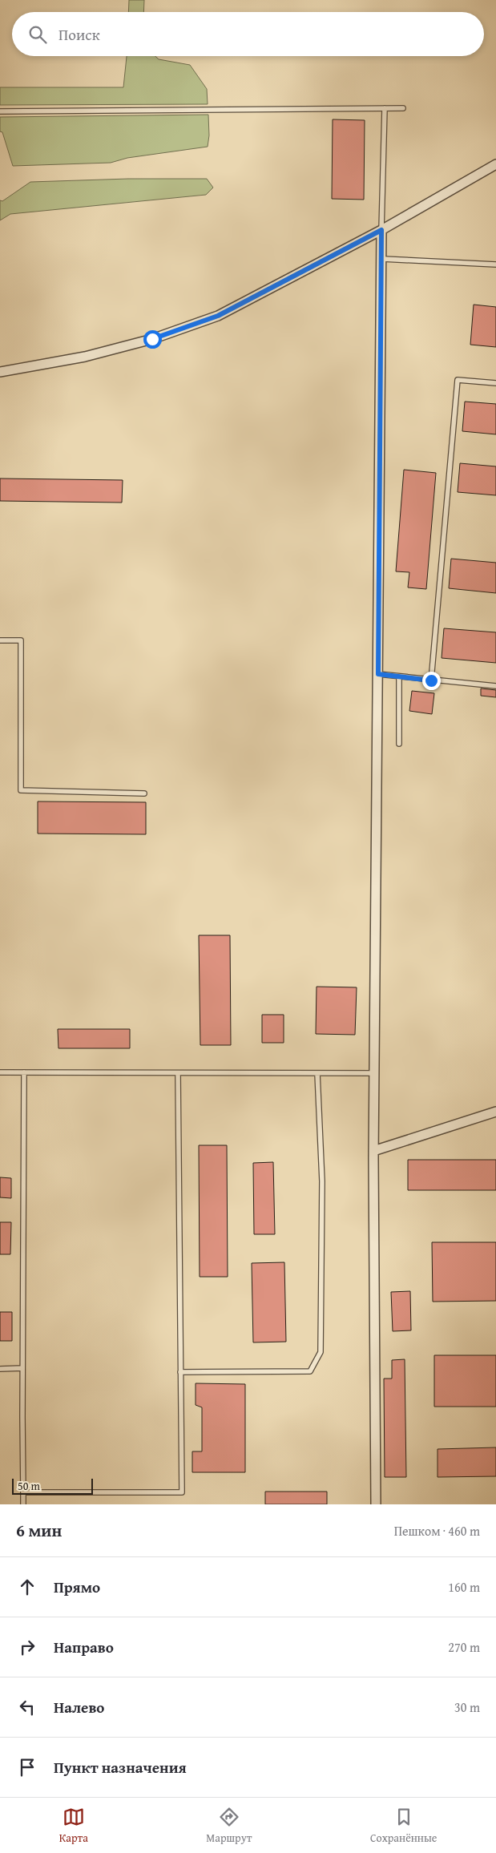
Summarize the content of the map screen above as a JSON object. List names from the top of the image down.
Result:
{
  "scale_bar": "50 m",
  "page": {
    "search": "Поиск",
    "scale": "50 m",
    "heading": ["6 мин", "Пешком · 460 m"],
    "list": [
      ["Прямо", "160 m"],
      ["Направо", "270 m"],
      ["Налево", "30 m"],
      "Пункт назначения"
    ],
    "nav": ["Карта", "Маршрут", "Сохранённые"]
  }
}
